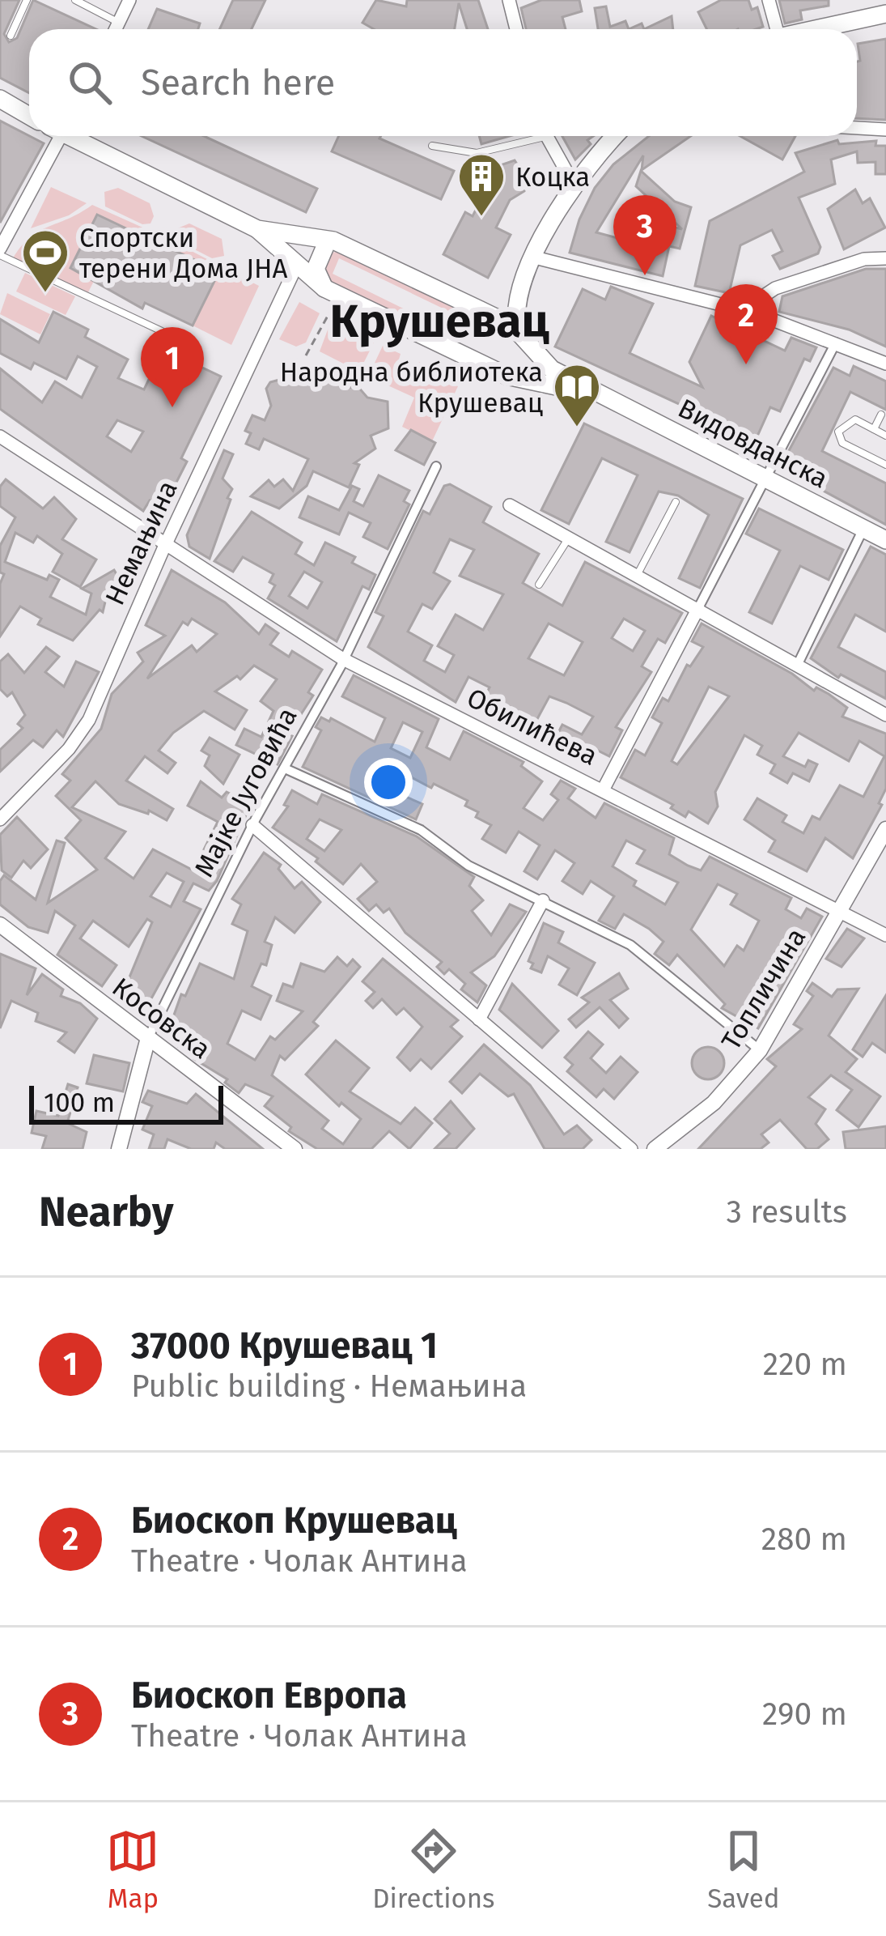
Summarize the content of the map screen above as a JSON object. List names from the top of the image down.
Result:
{
  "streets": {
    "main road": ["Видовданска"],
    "street": [
      "Немањина",
      "Обилићева",
      "Мајке Југовића",
      "Топличина",
      "Косовска"
    ]
  },
  "crossings": [
    ["Видовданска", "Немањина"],
    ["Немањина", "Обилићева"],
    ["Обилићева", "Мајке Југовића"],
    ["Обилићева", "Топличина"],
    ["Мајке Југовића", "Косовска"]
  ],
  "districts": ["Крушевац"],
  "places": {
    "building": ["Коцка"],
    "sports": ["Спортски терени Дома ЈНА"],
    "library": ["Народна библиотека Крушевац"]
  },
  "scale_bar": "100 m",
  "page": {
    "search": "Search here",
    "pins": ["3", "2", "1"],
    "scale": "100 m",
    "heading": ["Nearby", "3 results"],
    "list": [
      {
        "mark": "1",
        "name": "37000 Крушевац 1",
        "note": "Public building · Немањина",
        "value": "220 m"
      },
      {
        "mark": "2",
        "name": "Биоскоп Крушевац",
        "note": "Theatre · Чолак Антина",
        "value": "280 m"
      },
      {
        "mark": "3",
        "name": "Биоскоп Европа",
        "note": "Theatre · Чолак Антина",
        "value": "290 m"
      }
    ],
    "nav": ["Map", "Directions", "Saved"]
  }
}
